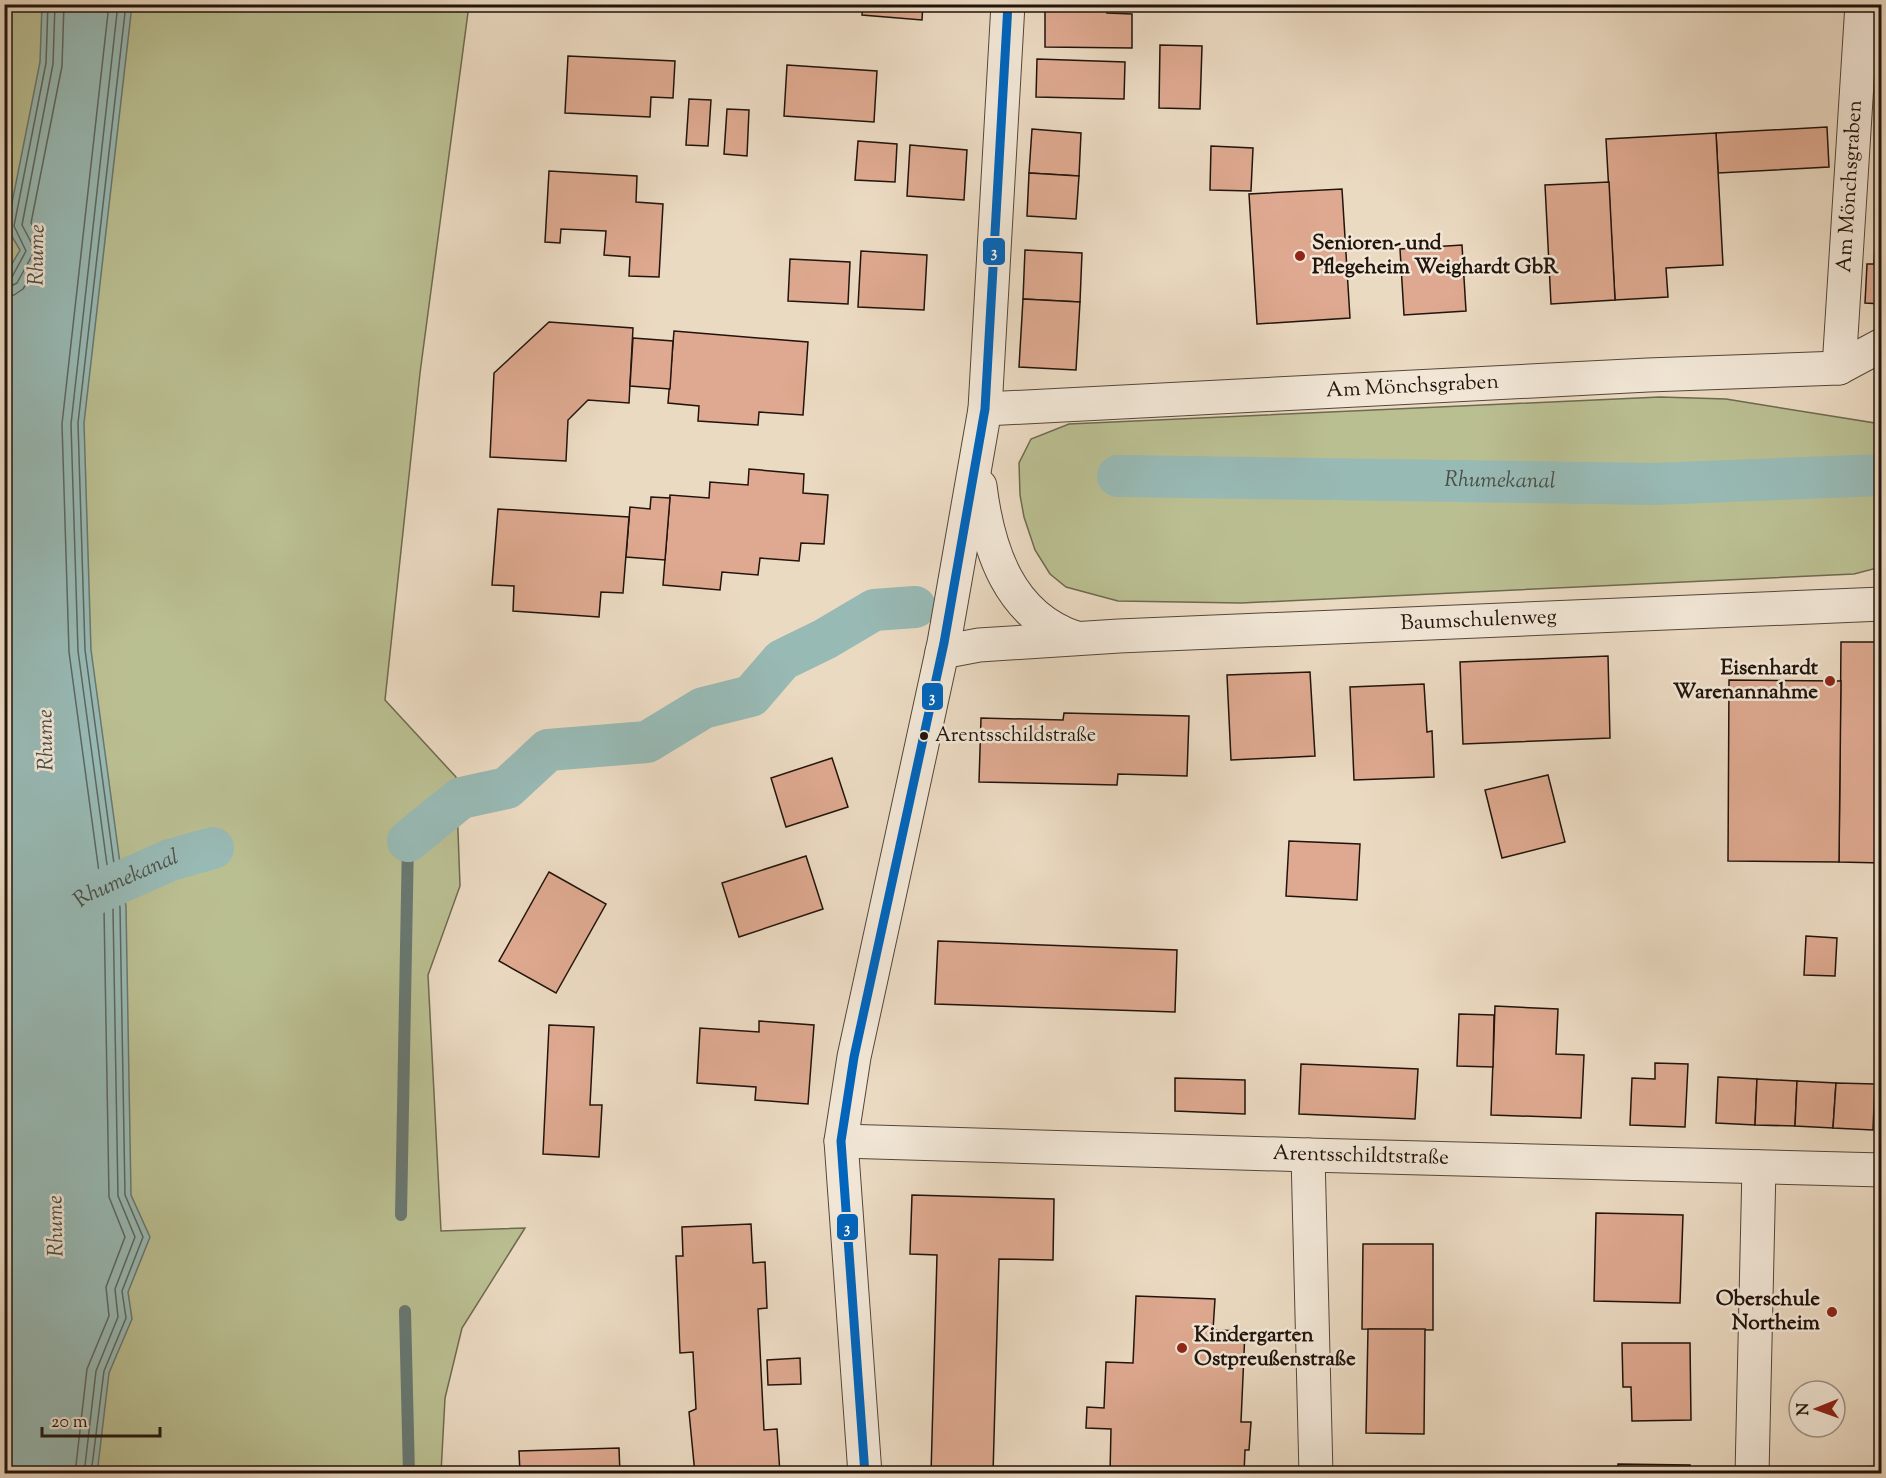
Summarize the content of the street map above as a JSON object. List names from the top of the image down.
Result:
{
  "streets": {
    "street": ["Am Mönchsgraben", "Baumschulenweg", "Arentsschildtstraße"]
  },
  "water": ["Rhume", "Rhumekanal"],
  "places": [
    "Senioren- und Pflegeheim Weighardt GbR",
    "Eisenhardt Warenannahme",
    "Arentsschildstraße",
    "Oberschule Northeim",
    "Kindergarten Ostpreußenstraße"
  ],
  "lines": ["transit line 3"],
  "scale_bar": "20 m",
  "north": "left"
}
